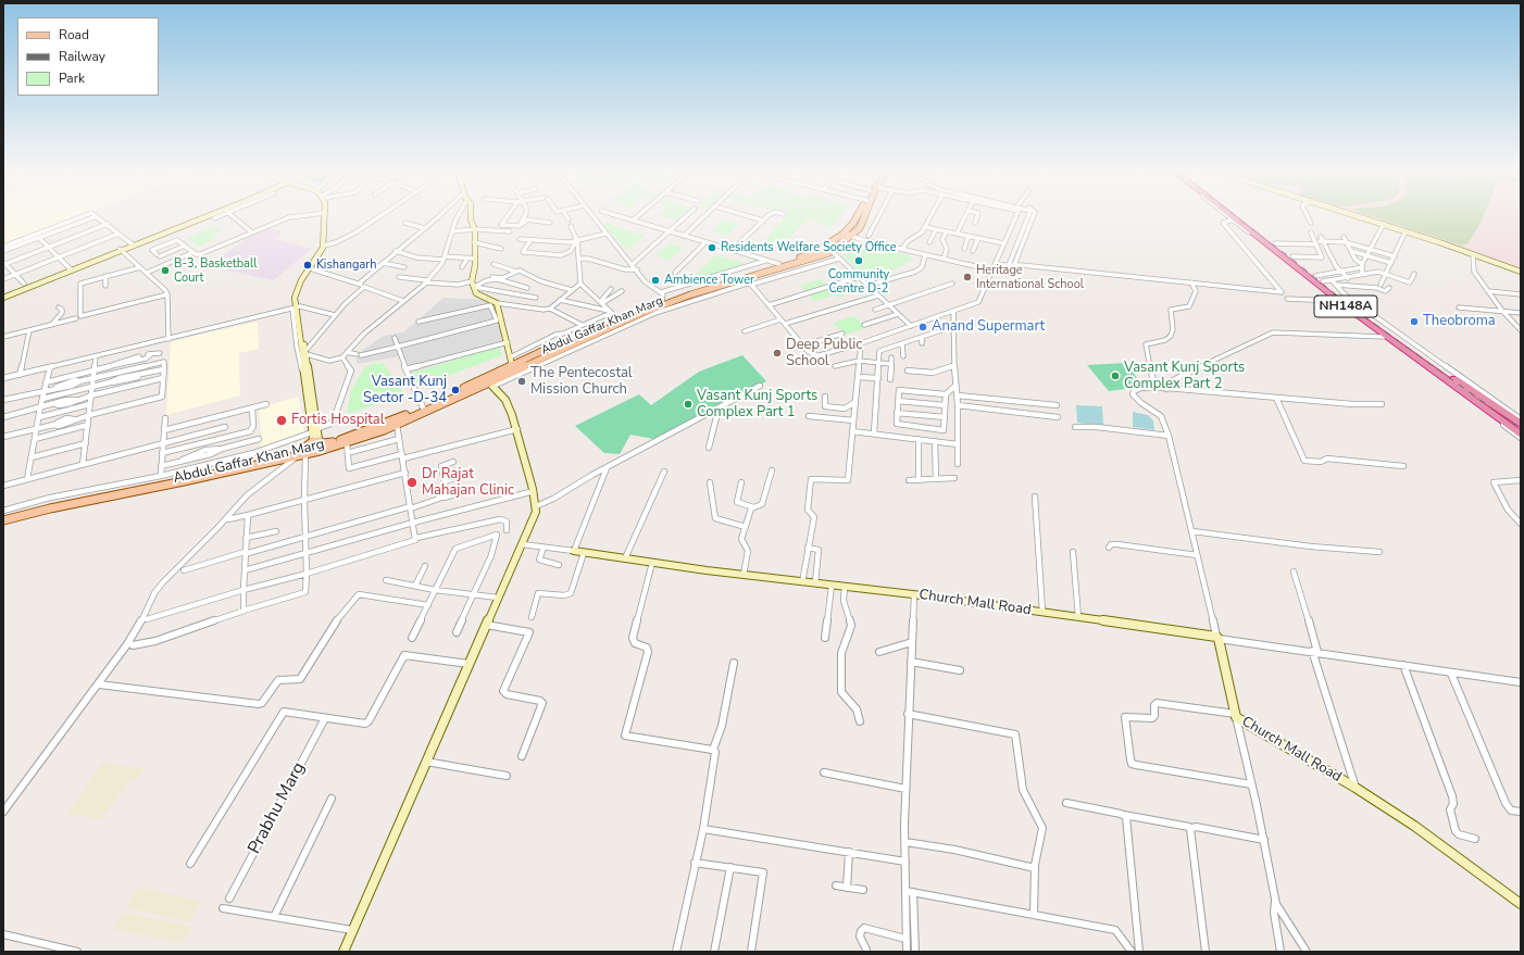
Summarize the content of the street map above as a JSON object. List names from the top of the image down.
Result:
{
  "streets": {
    "highway": ["NH148A"],
    "main road": ["Abdul Gaffar Khan Marg"],
    "street": ["Church Mall Road", "Prabhu Marg"]
  },
  "places": [
    "Residents Welfare Society Office",
    "Community Centre D-2",
    "Kishangarh",
    "B-3, Basketball Court",
    "Heritage International School",
    "Ambience Tower",
    "Theobroma",
    "Anand Supermart",
    "Deep Public School",
    "Vasant Kunj Sports Complex Part 2",
    "The Pentecostal Mission Church",
    "Vasant Kunj Sector -D-34",
    "Vasant Kunj Sports Complex Part 1",
    "Fortis Hospital",
    "Dr Rajat Mahajan Clinic"
  ],
  "legend": ["Road", "Railway", "Park"]
}
